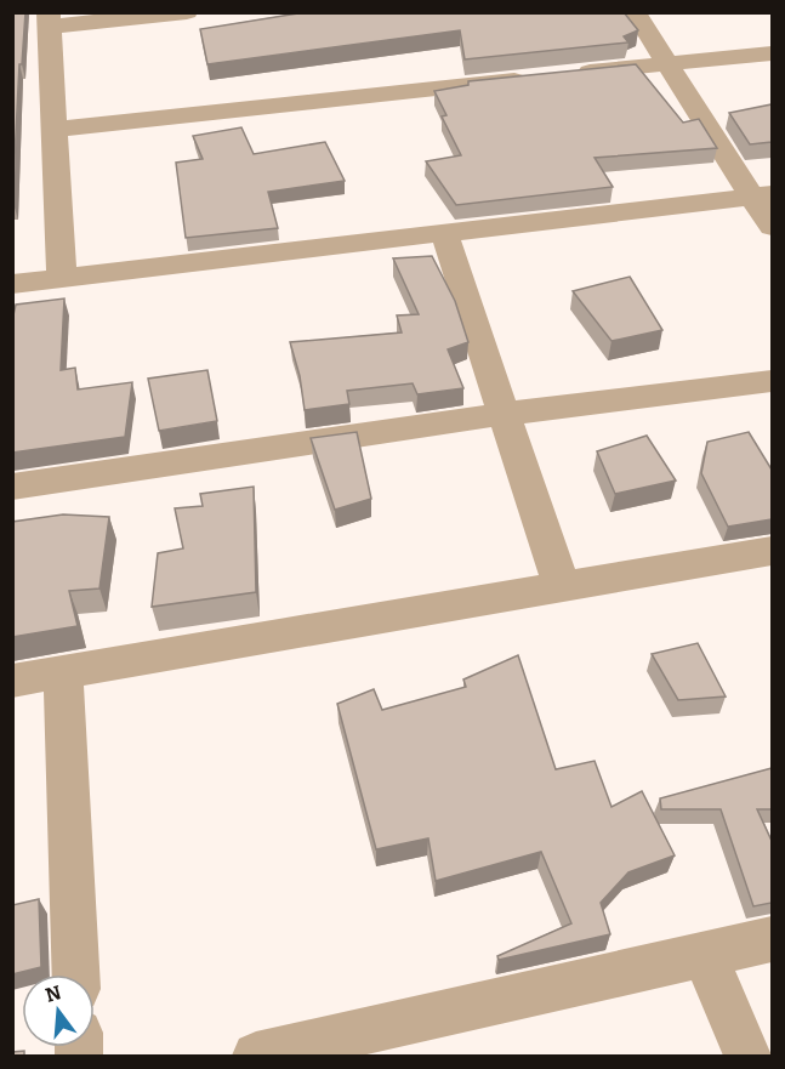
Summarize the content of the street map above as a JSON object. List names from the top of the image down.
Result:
{
  "north": "top"
}
